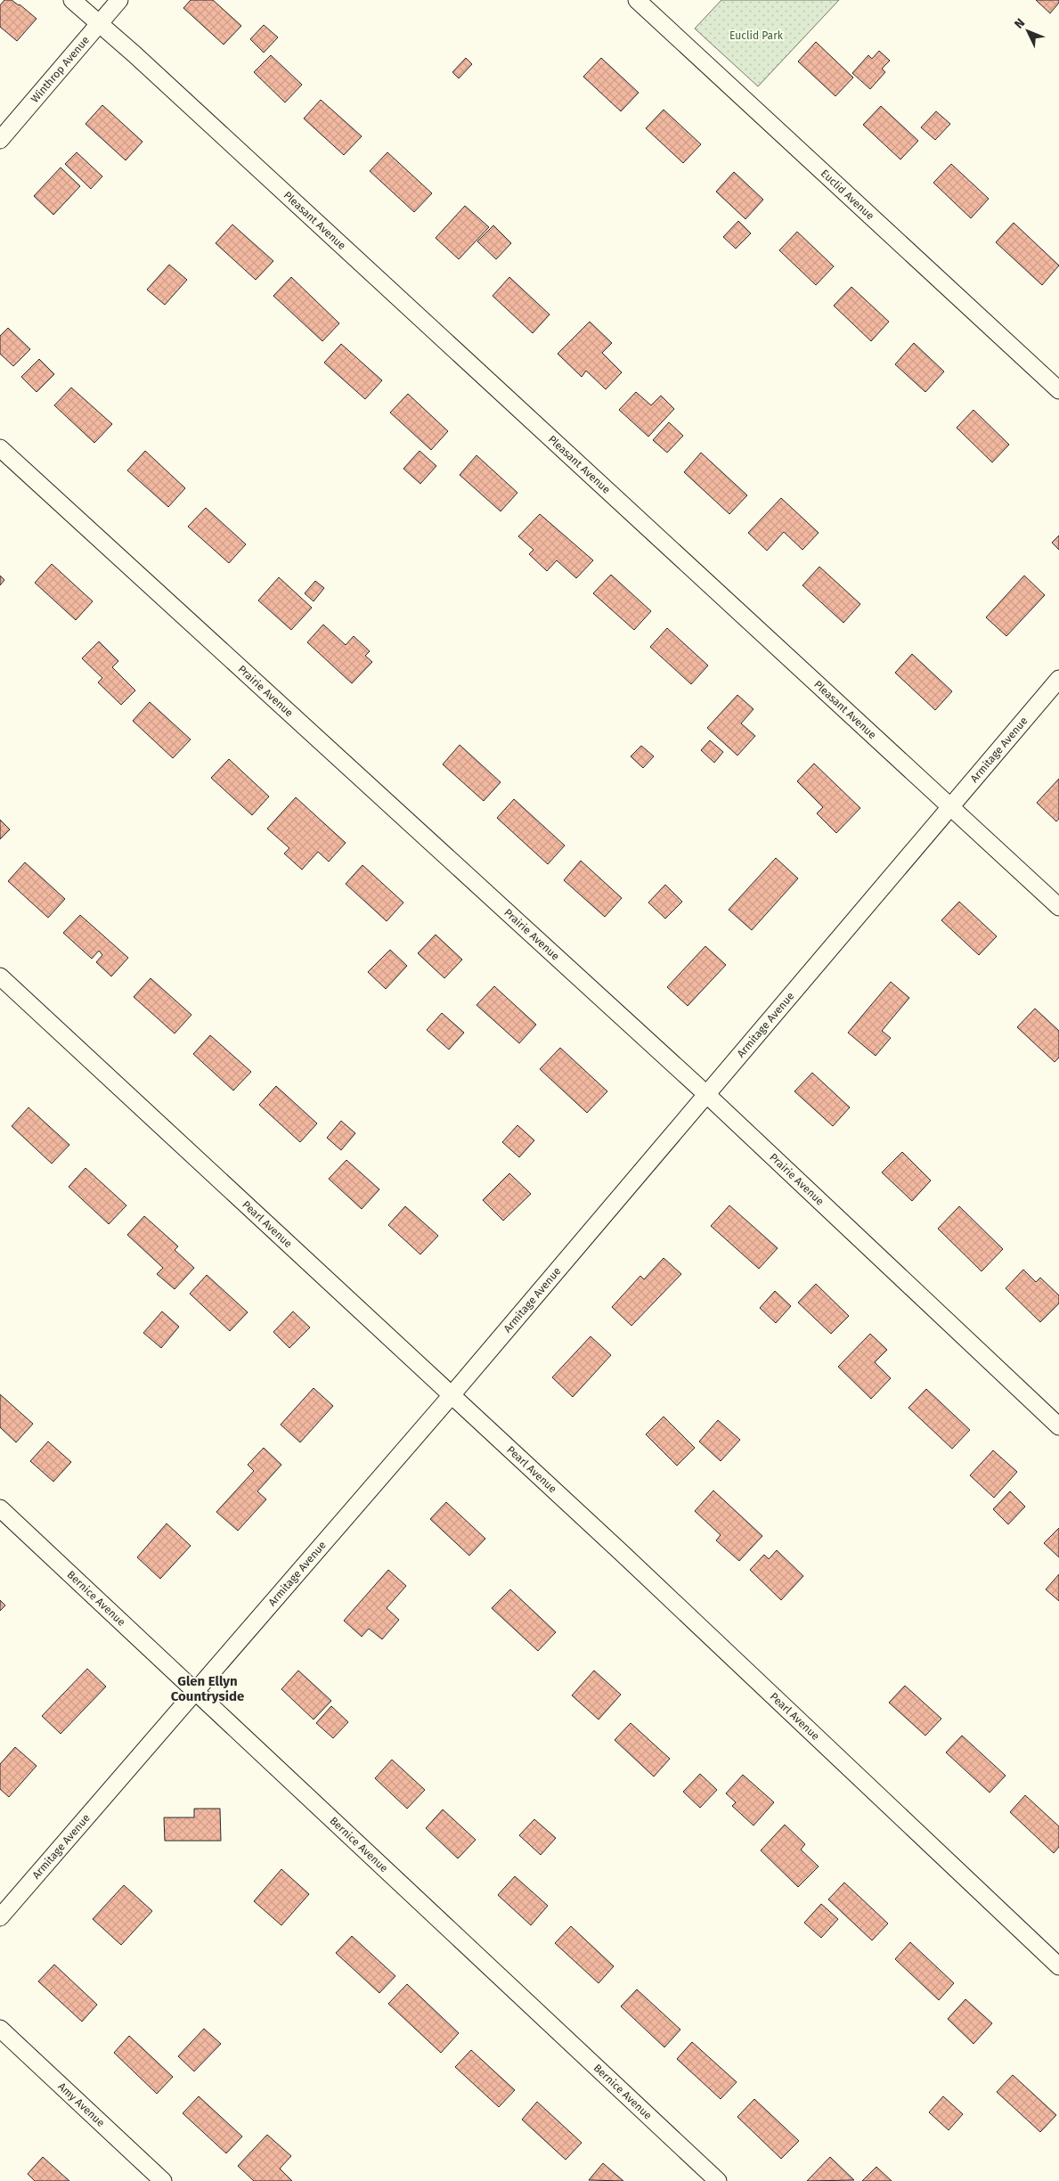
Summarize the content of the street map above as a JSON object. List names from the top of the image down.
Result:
{
  "streets": {
    "street": [
      "Winthrop Avenue",
      "Euclid Avenue",
      "Pleasant Avenue",
      "Prairie Avenue",
      "Armitage Avenue",
      "Pearl Avenue",
      "Bernice Avenue",
      "Amy Avenue"
    ]
  },
  "crossings": [
    ["Winthrop Avenue", "Pleasant Avenue"],
    ["Pleasant Avenue", "Armitage Avenue"],
    ["Prairie Avenue", "Armitage Avenue"],
    ["Armitage Avenue", "Pearl Avenue"],
    ["Armitage Avenue", "Bernice Avenue"]
  ],
  "districts": ["Glen Ellyn Countryside"],
  "parks": ["Euclid Park"],
  "north": "top left"
}
